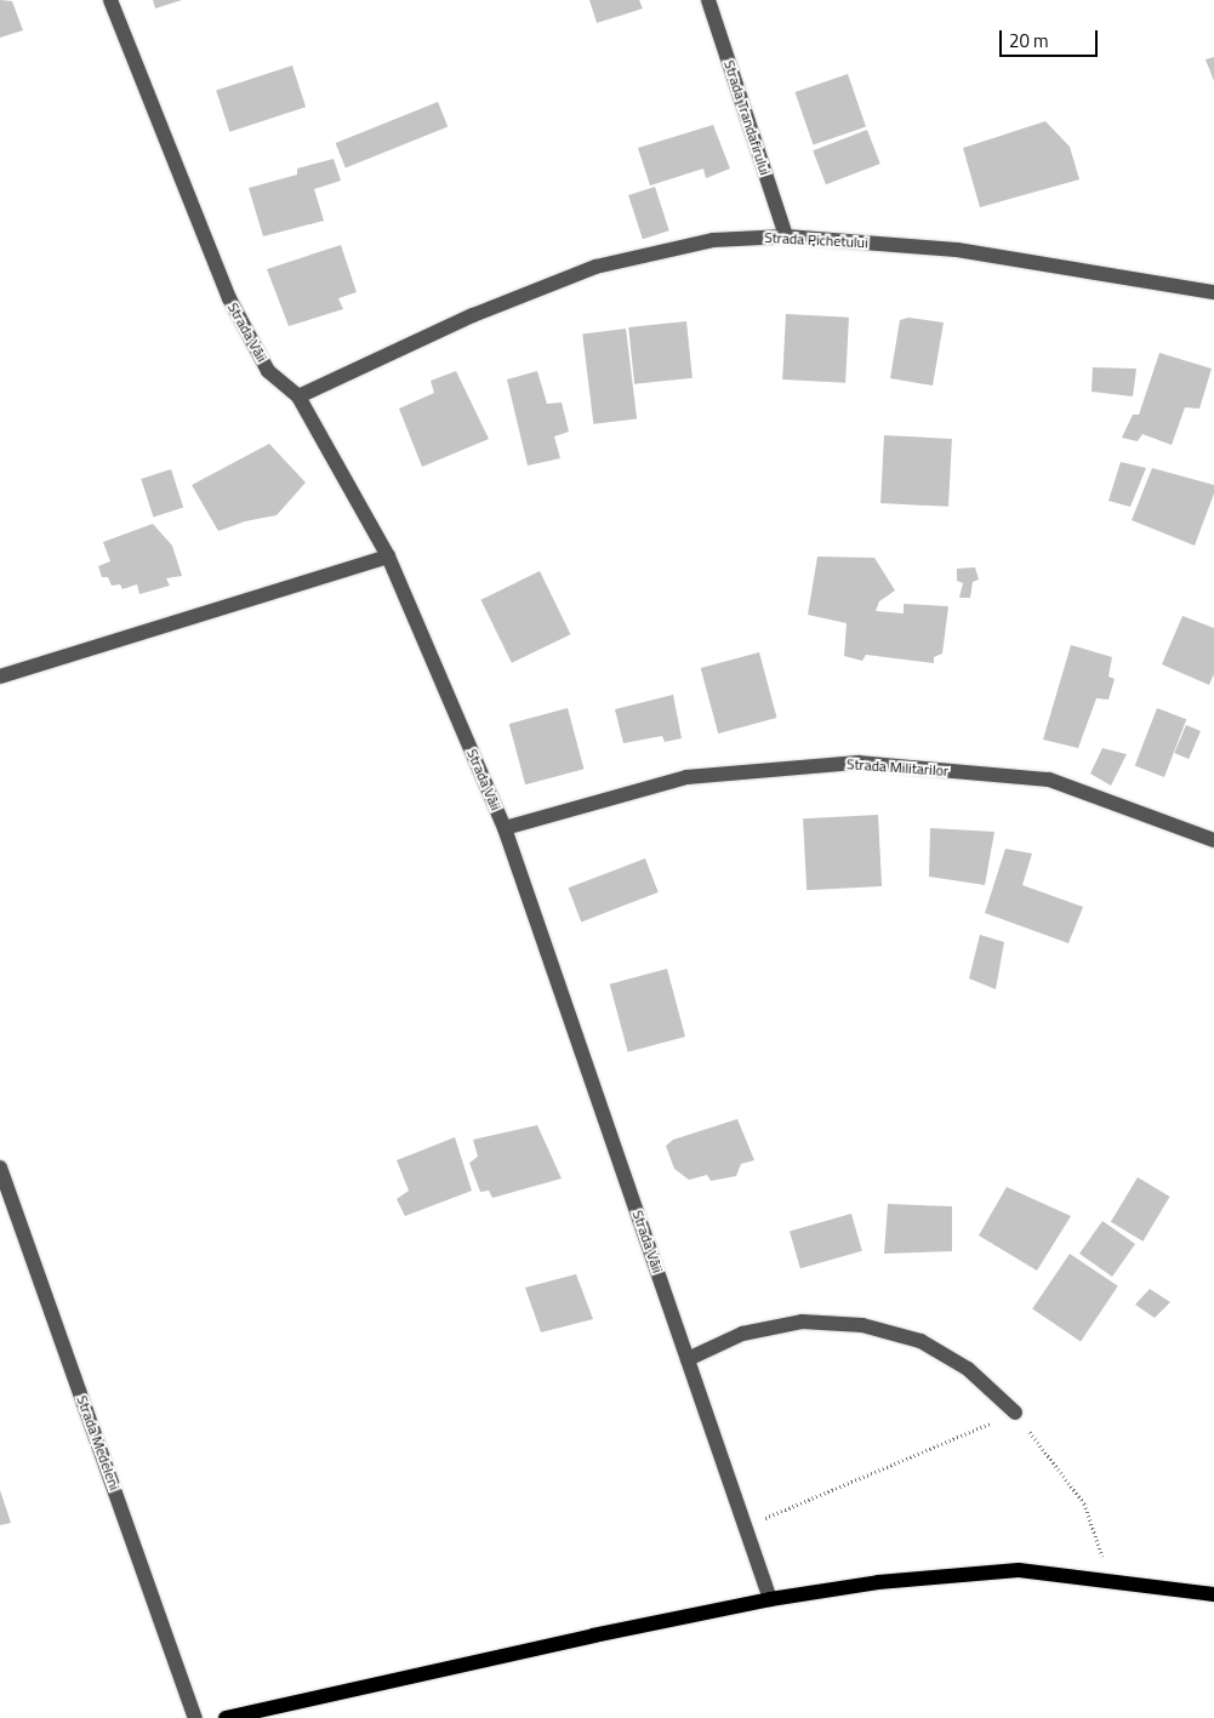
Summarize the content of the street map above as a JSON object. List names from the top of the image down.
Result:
{
  "streets": {
    "street": [
      "Strada Trandafirului",
      "Strada Pichetului",
      "Strada Văii",
      "Strada Militarilor",
      "Strada Medeleni"
    ]
  },
  "crossings": [
    ["Strada Trandafirului", "Strada Pichetului"],
    ["Strada Pichetului", "Strada Văii"],
    ["Strada Văii", "Strada Militarilor"]
  ],
  "scale_bar": "20 m"
}
